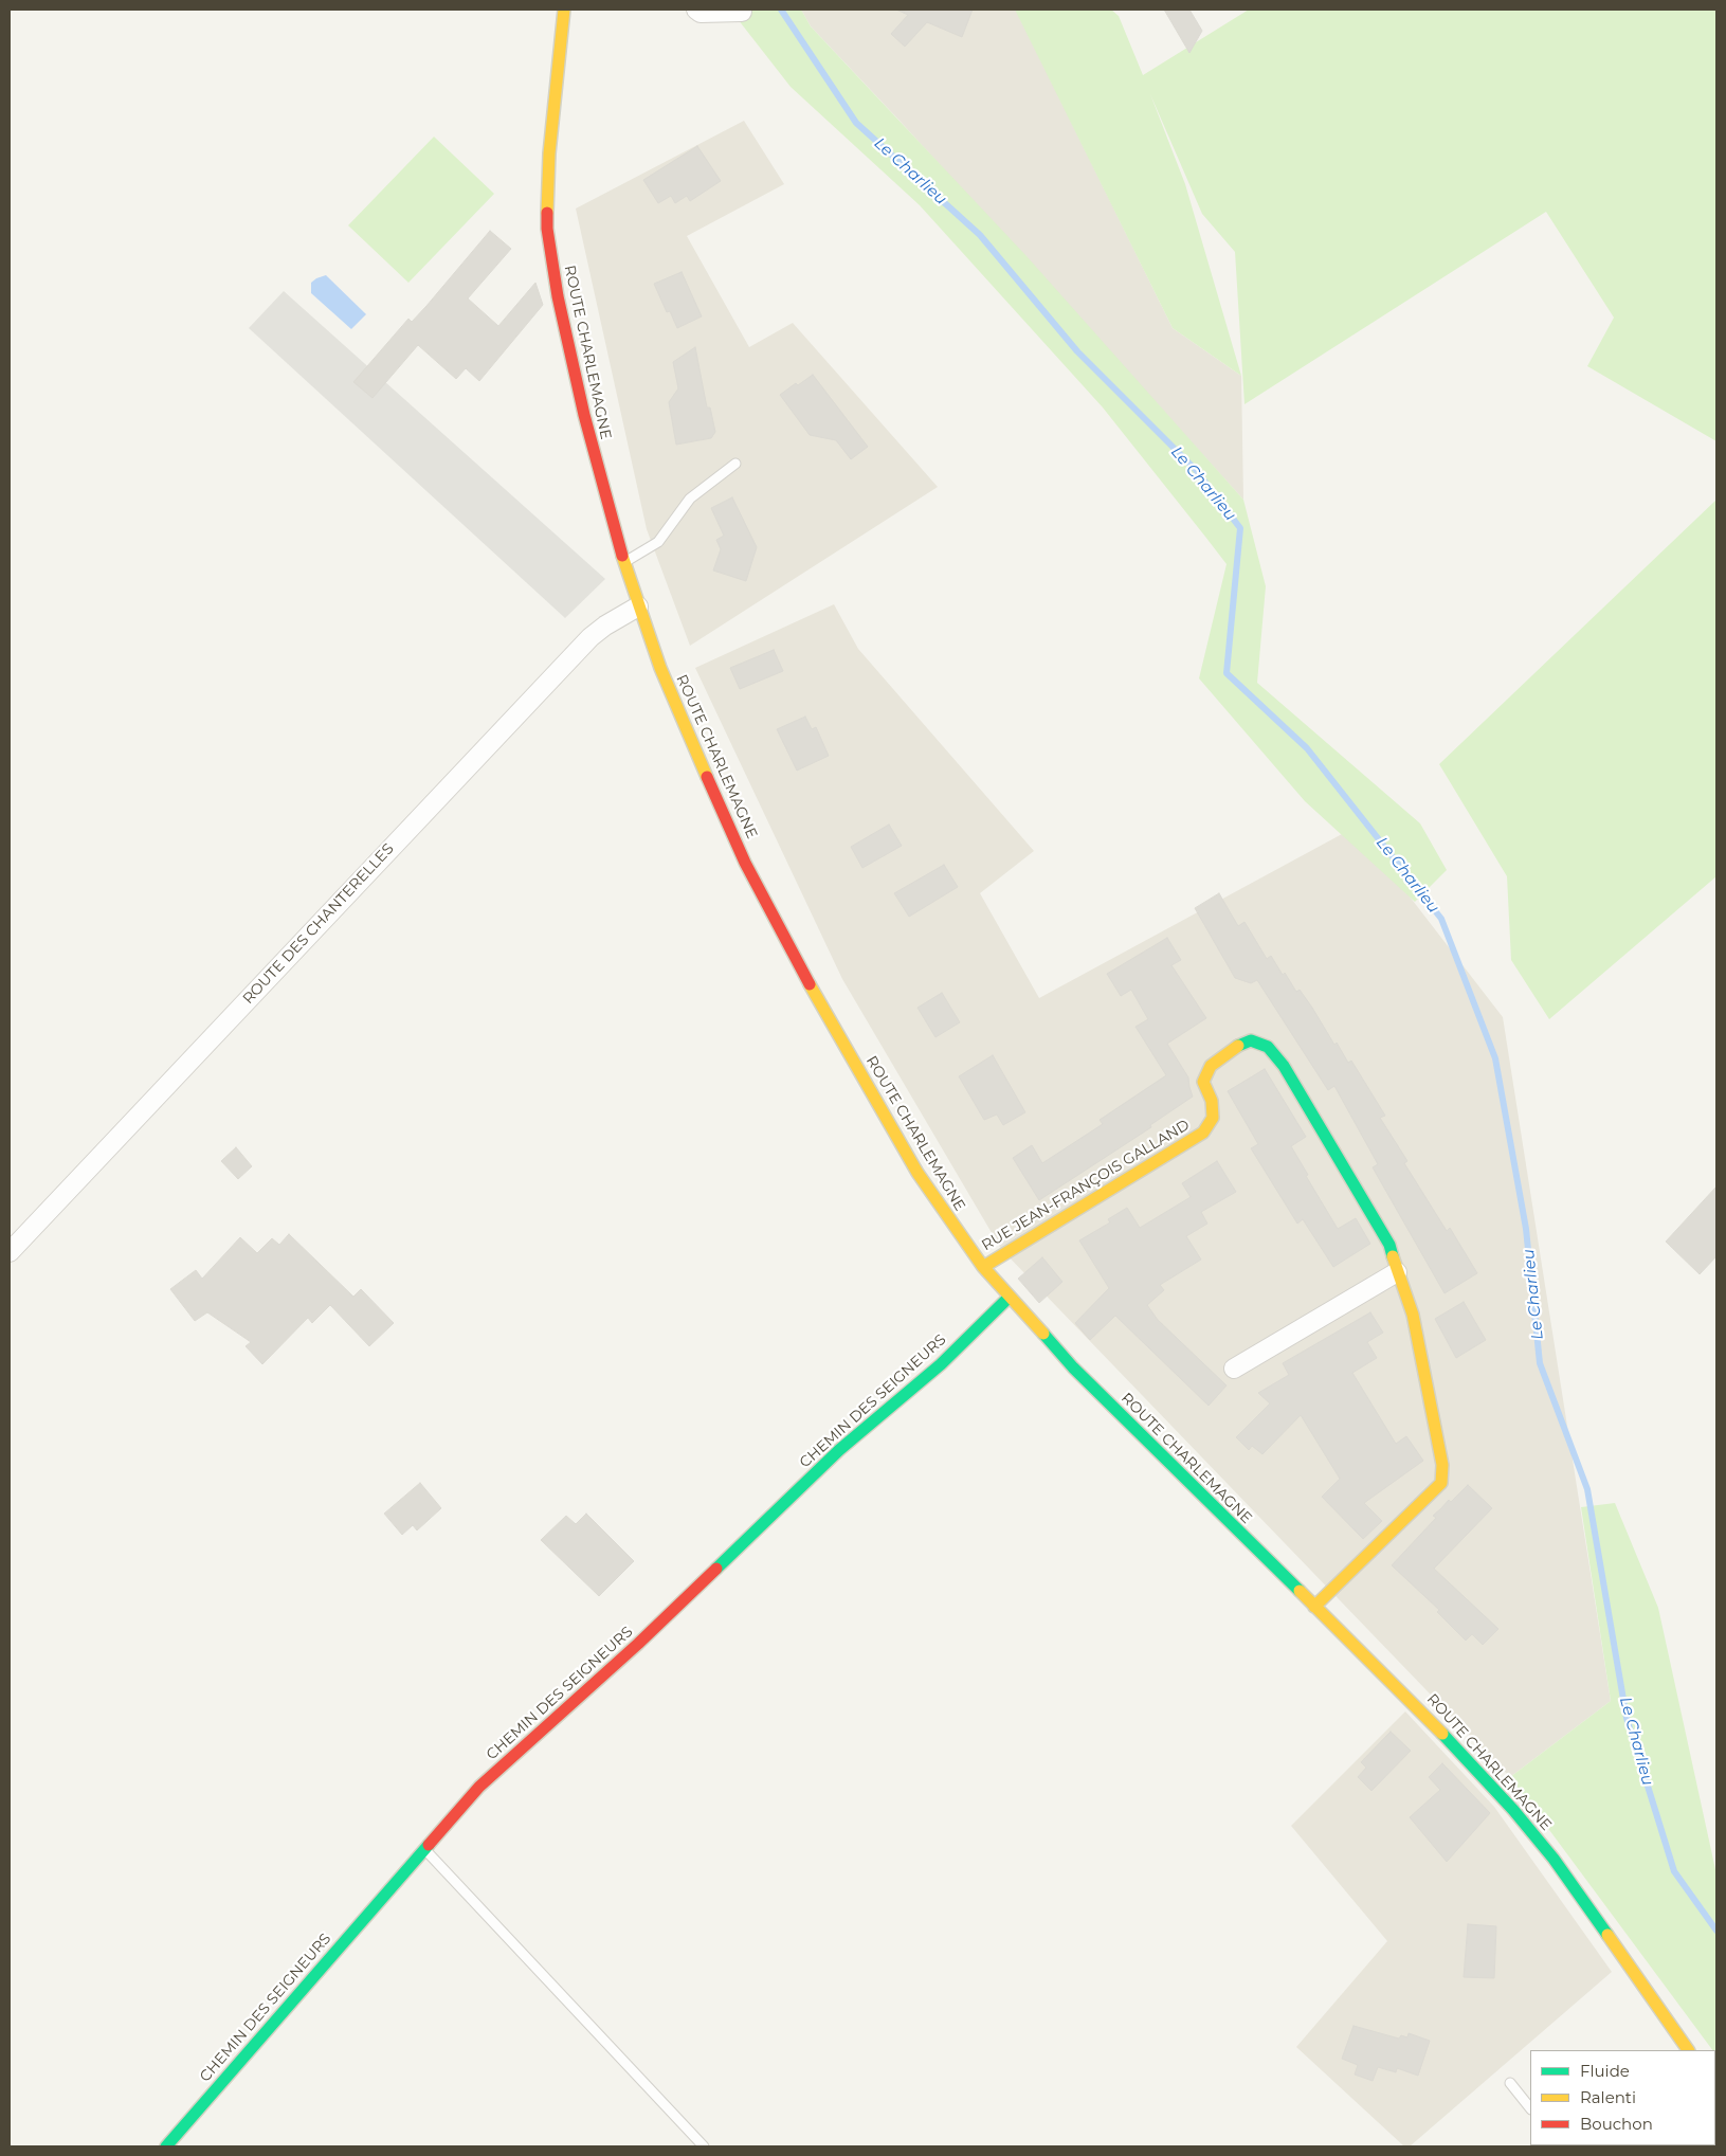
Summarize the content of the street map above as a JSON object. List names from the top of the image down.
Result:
{
  "streets": {
    "main road": ["ROUTE CHARLEMAGNE", "RUE JEAN-FRANÇOIS GALLAND", "CHEMIN DES SEIGNEURS"],
    "street": ["ROUTE DES CHANTERELLES"]
  },
  "crossings": [
    ["ROUTE CHARLEMAGNE", "ROUTE DES CHANTERELLES"],
    ["ROUTE CHARLEMAGNE", "RUE JEAN-FRANÇOIS GALLAND"],
    ["ROUTE CHARLEMAGNE", "CHEMIN DES SEIGNEURS"]
  ],
  "water": ["Le Charlieu"],
  "legend": ["Fluide", "Ralenti", "Bouchon"]
}
